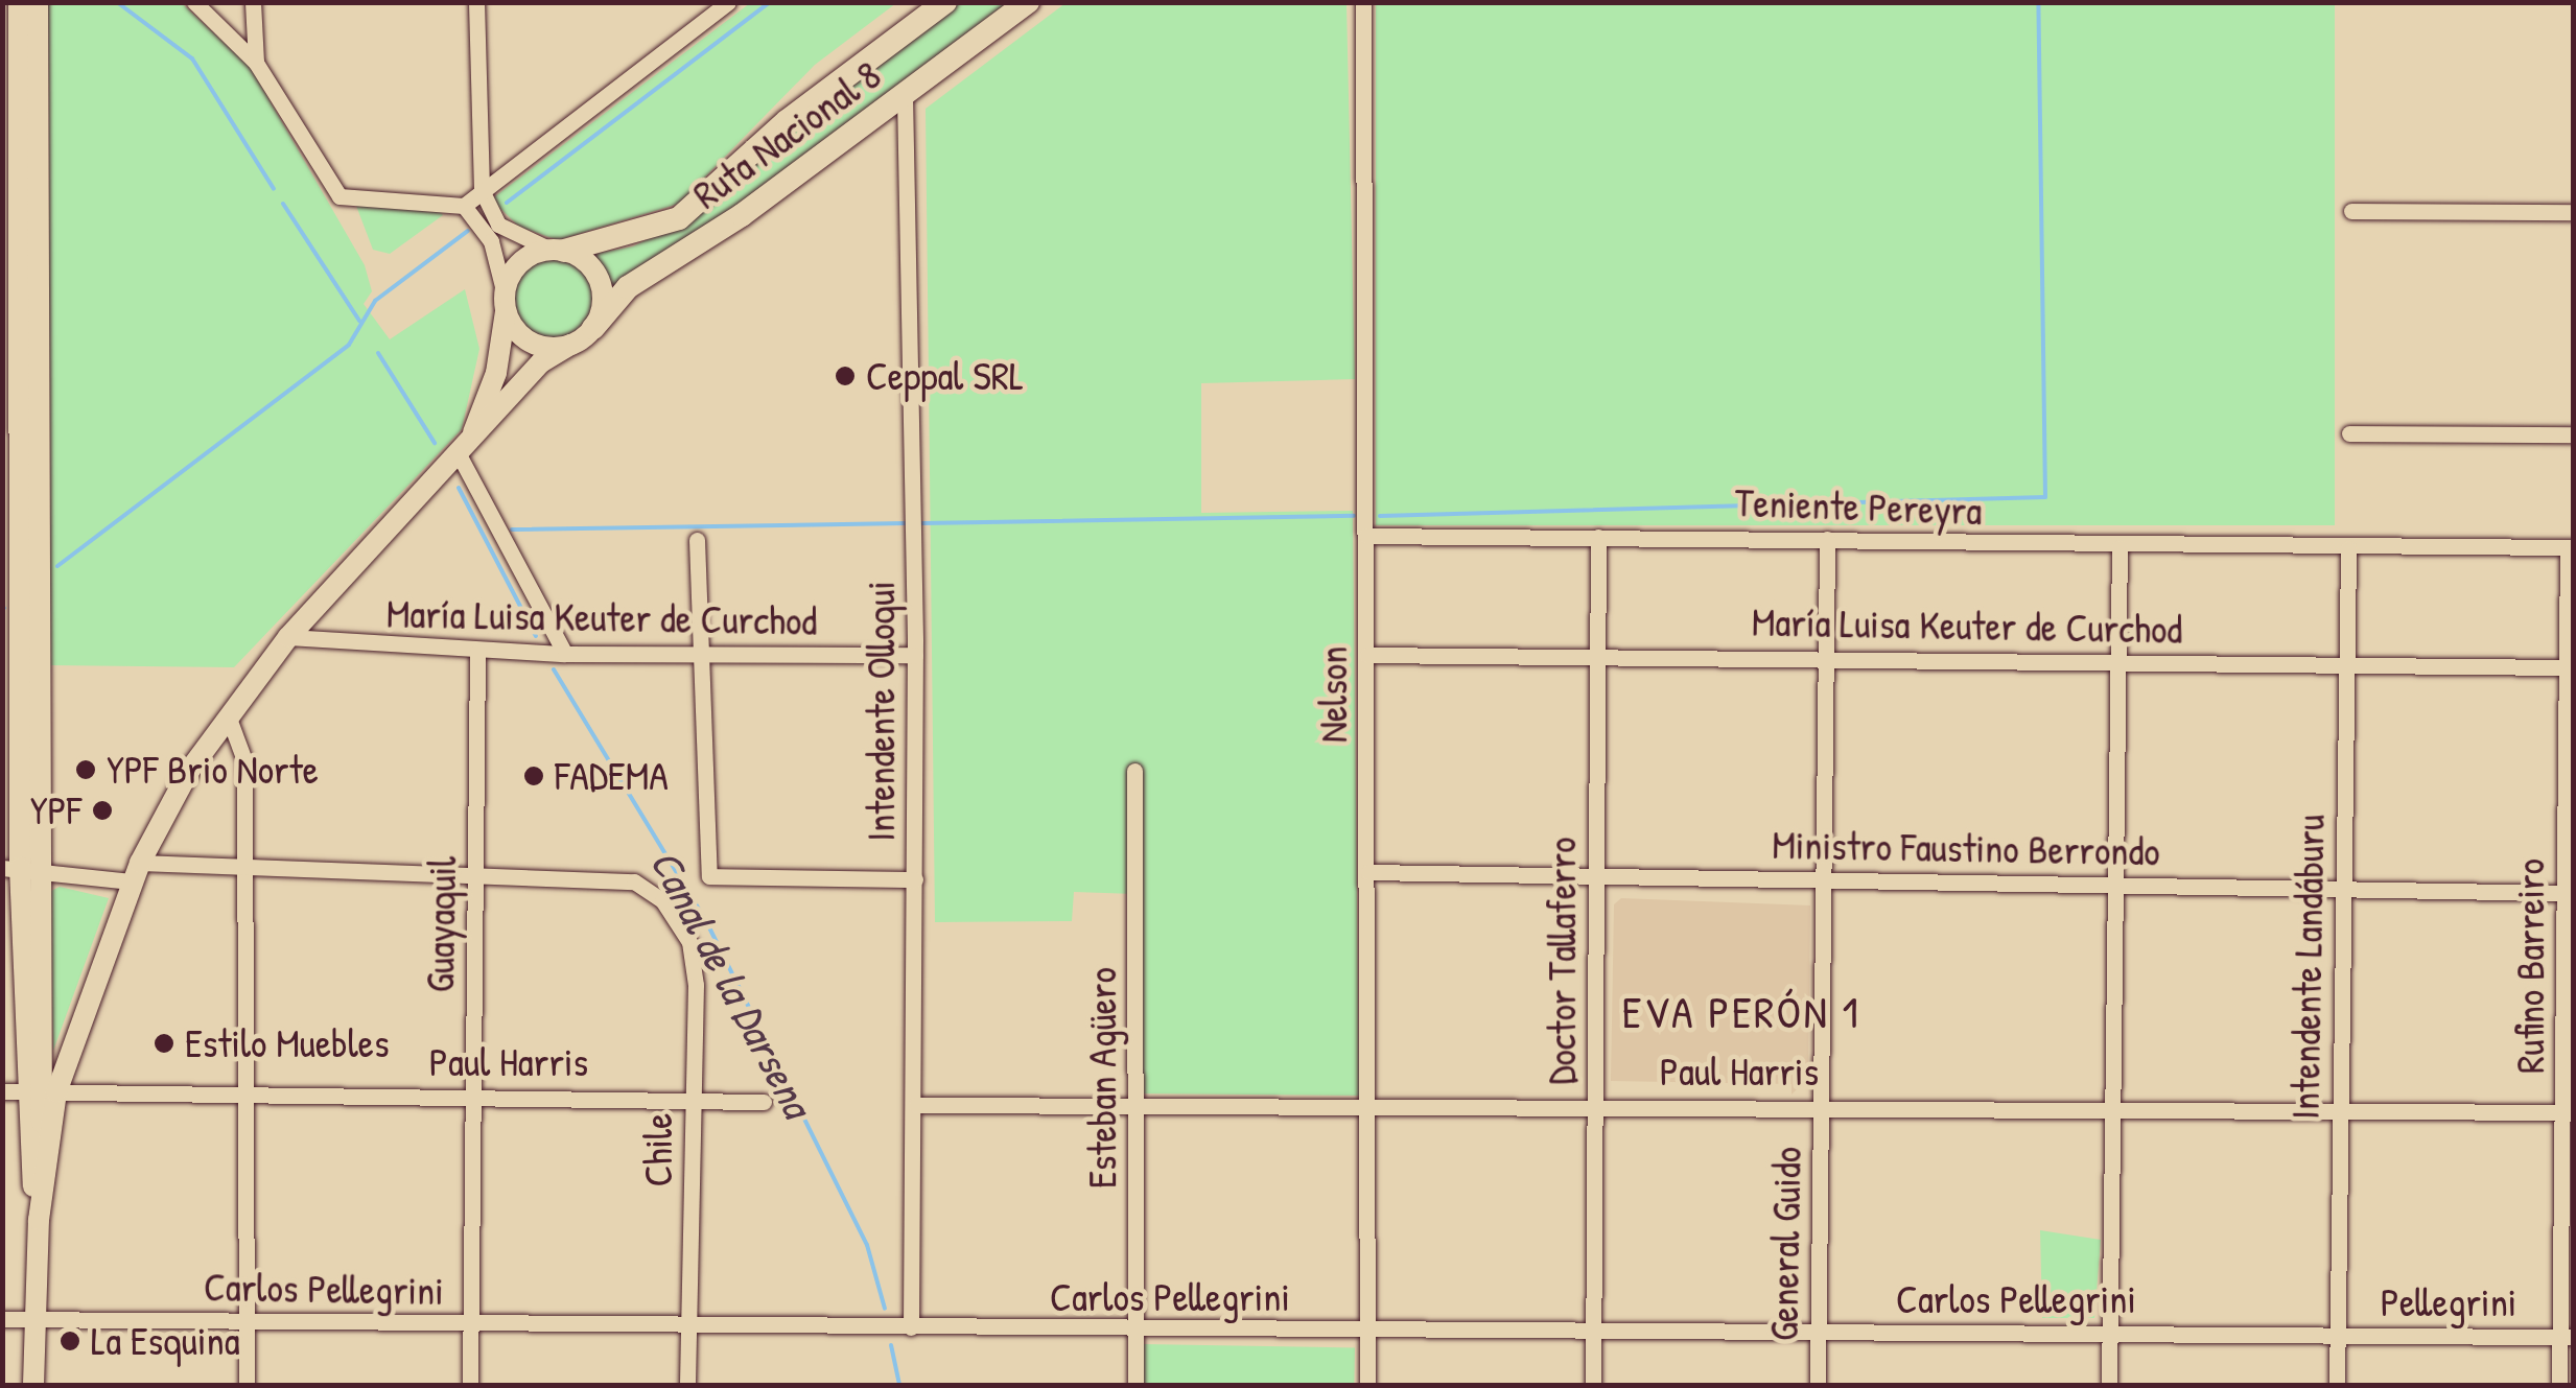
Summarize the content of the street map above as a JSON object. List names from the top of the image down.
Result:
{
  "streets": {
    "highway": ["Ruta Nacional 8"],
    "street": [
      "Teniente Pereyra",
      "María Luisa Keuter de Curchod",
      "Nelson",
      "Intendente Olloqui",
      "Ministro Faustino Berrondo",
      "Guayaquil",
      "Doctor Tallaferro",
      "Rufino Barreiro",
      "Intendente Landáburu",
      "Paul Harris",
      "Esteban Agüero",
      "Chile",
      "General Guido",
      "Carlos Pellegrini",
      "Pellegrini"
    ]
  },
  "crossings": [
    ["Ruta Nacional 8", "Intendente Olloqui"],
    ["Teniente Pereyra", "Nelson"],
    ["Teniente Pereyra", "Doctor Tallaferro"],
    ["Teniente Pereyra", "Rufino Barreiro"],
    ["Teniente Pereyra", "Intendente Landáburu"],
    ["Teniente Pereyra", "General Guido"],
    ["María Luisa Keuter de Curchod", "Nelson"],
    ["María Luisa Keuter de Curchod", "Intendente Olloqui"],
    ["María Luisa Keuter de Curchod", "Guayaquil"],
    ["María Luisa Keuter de Curchod", "Doctor Tallaferro"],
    ["María Luisa Keuter de Curchod", "Rufino Barreiro"],
    ["María Luisa Keuter de Curchod", "Intendente Landáburu"],
    ["María Luisa Keuter de Curchod", "General Guido"],
    ["Nelson", "Ministro Faustino Berrondo"],
    ["Nelson", "Paul Harris"],
    ["Nelson", "Carlos Pellegrini"],
    ["Intendente Olloqui", "Paul Harris"],
    ["Intendente Olloqui", "Carlos Pellegrini"],
    ["Ministro Faustino Berrondo", "Doctor Tallaferro"],
    ["Ministro Faustino Berrondo", "Rufino Barreiro"],
    ["Ministro Faustino Berrondo", "Intendente Landáburu"],
    ["Ministro Faustino Berrondo", "General Guido"],
    ["Guayaquil", "Paul Harris"],
    ["Guayaquil", "Chile"],
    ["Guayaquil", "Carlos Pellegrini"],
    ["Doctor Tallaferro", "Paul Harris"],
    ["Doctor Tallaferro", "Carlos Pellegrini"],
    ["Rufino Barreiro", "Paul Harris"],
    ["Rufino Barreiro", "Pellegrini"],
    ["Intendente Landáburu", "Paul Harris"],
    ["Intendente Landáburu", "Carlos Pellegrini"],
    ["Intendente Landáburu", "Pellegrini"],
    ["Paul Harris", "Esteban Agüero"],
    ["Paul Harris", "Chile"],
    ["Paul Harris", "General Guido"],
    ["Esteban Agüero", "Carlos Pellegrini"],
    ["Chile", "Carlos Pellegrini"],
    ["General Guido", "Carlos Pellegrini"],
    ["Carlos Pellegrini", "Pellegrini"]
  ],
  "districts": ["EVA PERÓN 1"],
  "water": ["Canal de la Darsena"],
  "places": [
    "Ceppal SRL",
    "YPF Brio Norte",
    "FADEMA",
    "YPF",
    "Estilo Muebles",
    "La Esquina"
  ]
}
